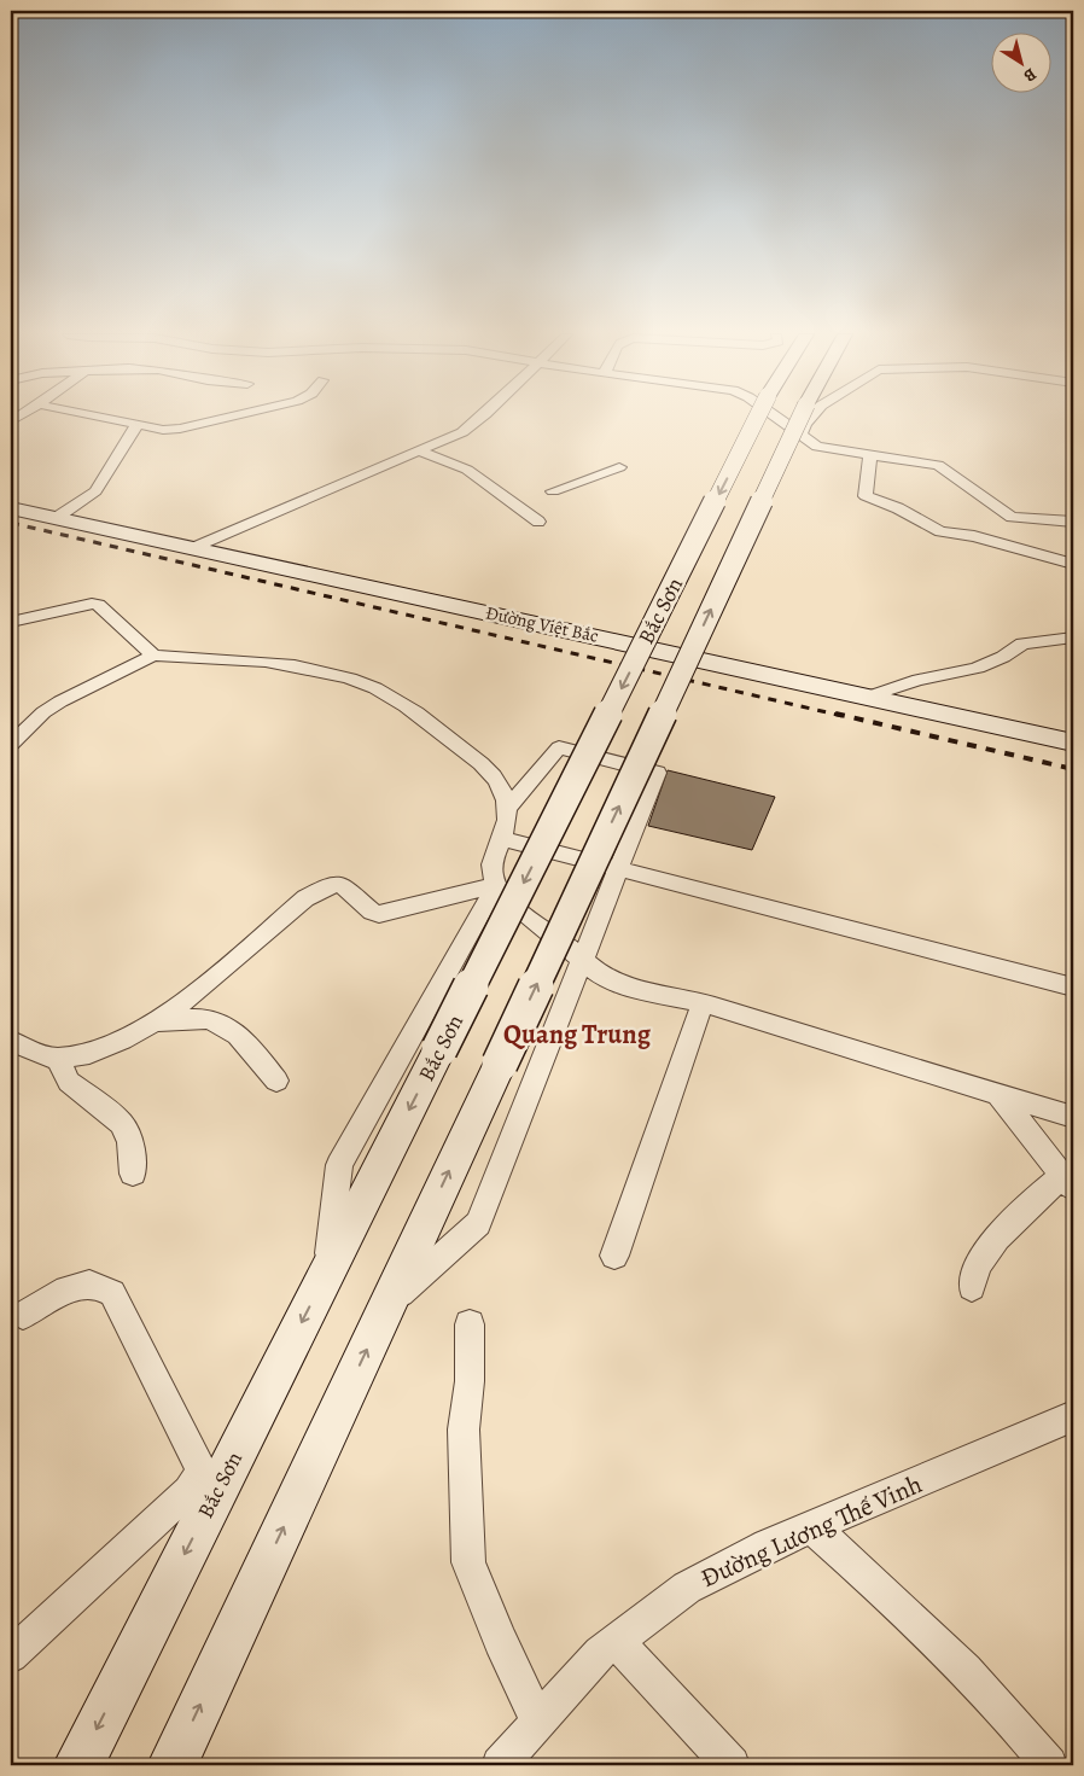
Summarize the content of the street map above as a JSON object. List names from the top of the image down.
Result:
{
  "streets": {
    "main road": ["Bắc Sơn", "Đường Việt Bắc"],
    "street": ["Đường Lương Thế Vinh"]
  },
  "districts": ["Quang Trung"],
  "north": "bottom right"
}
